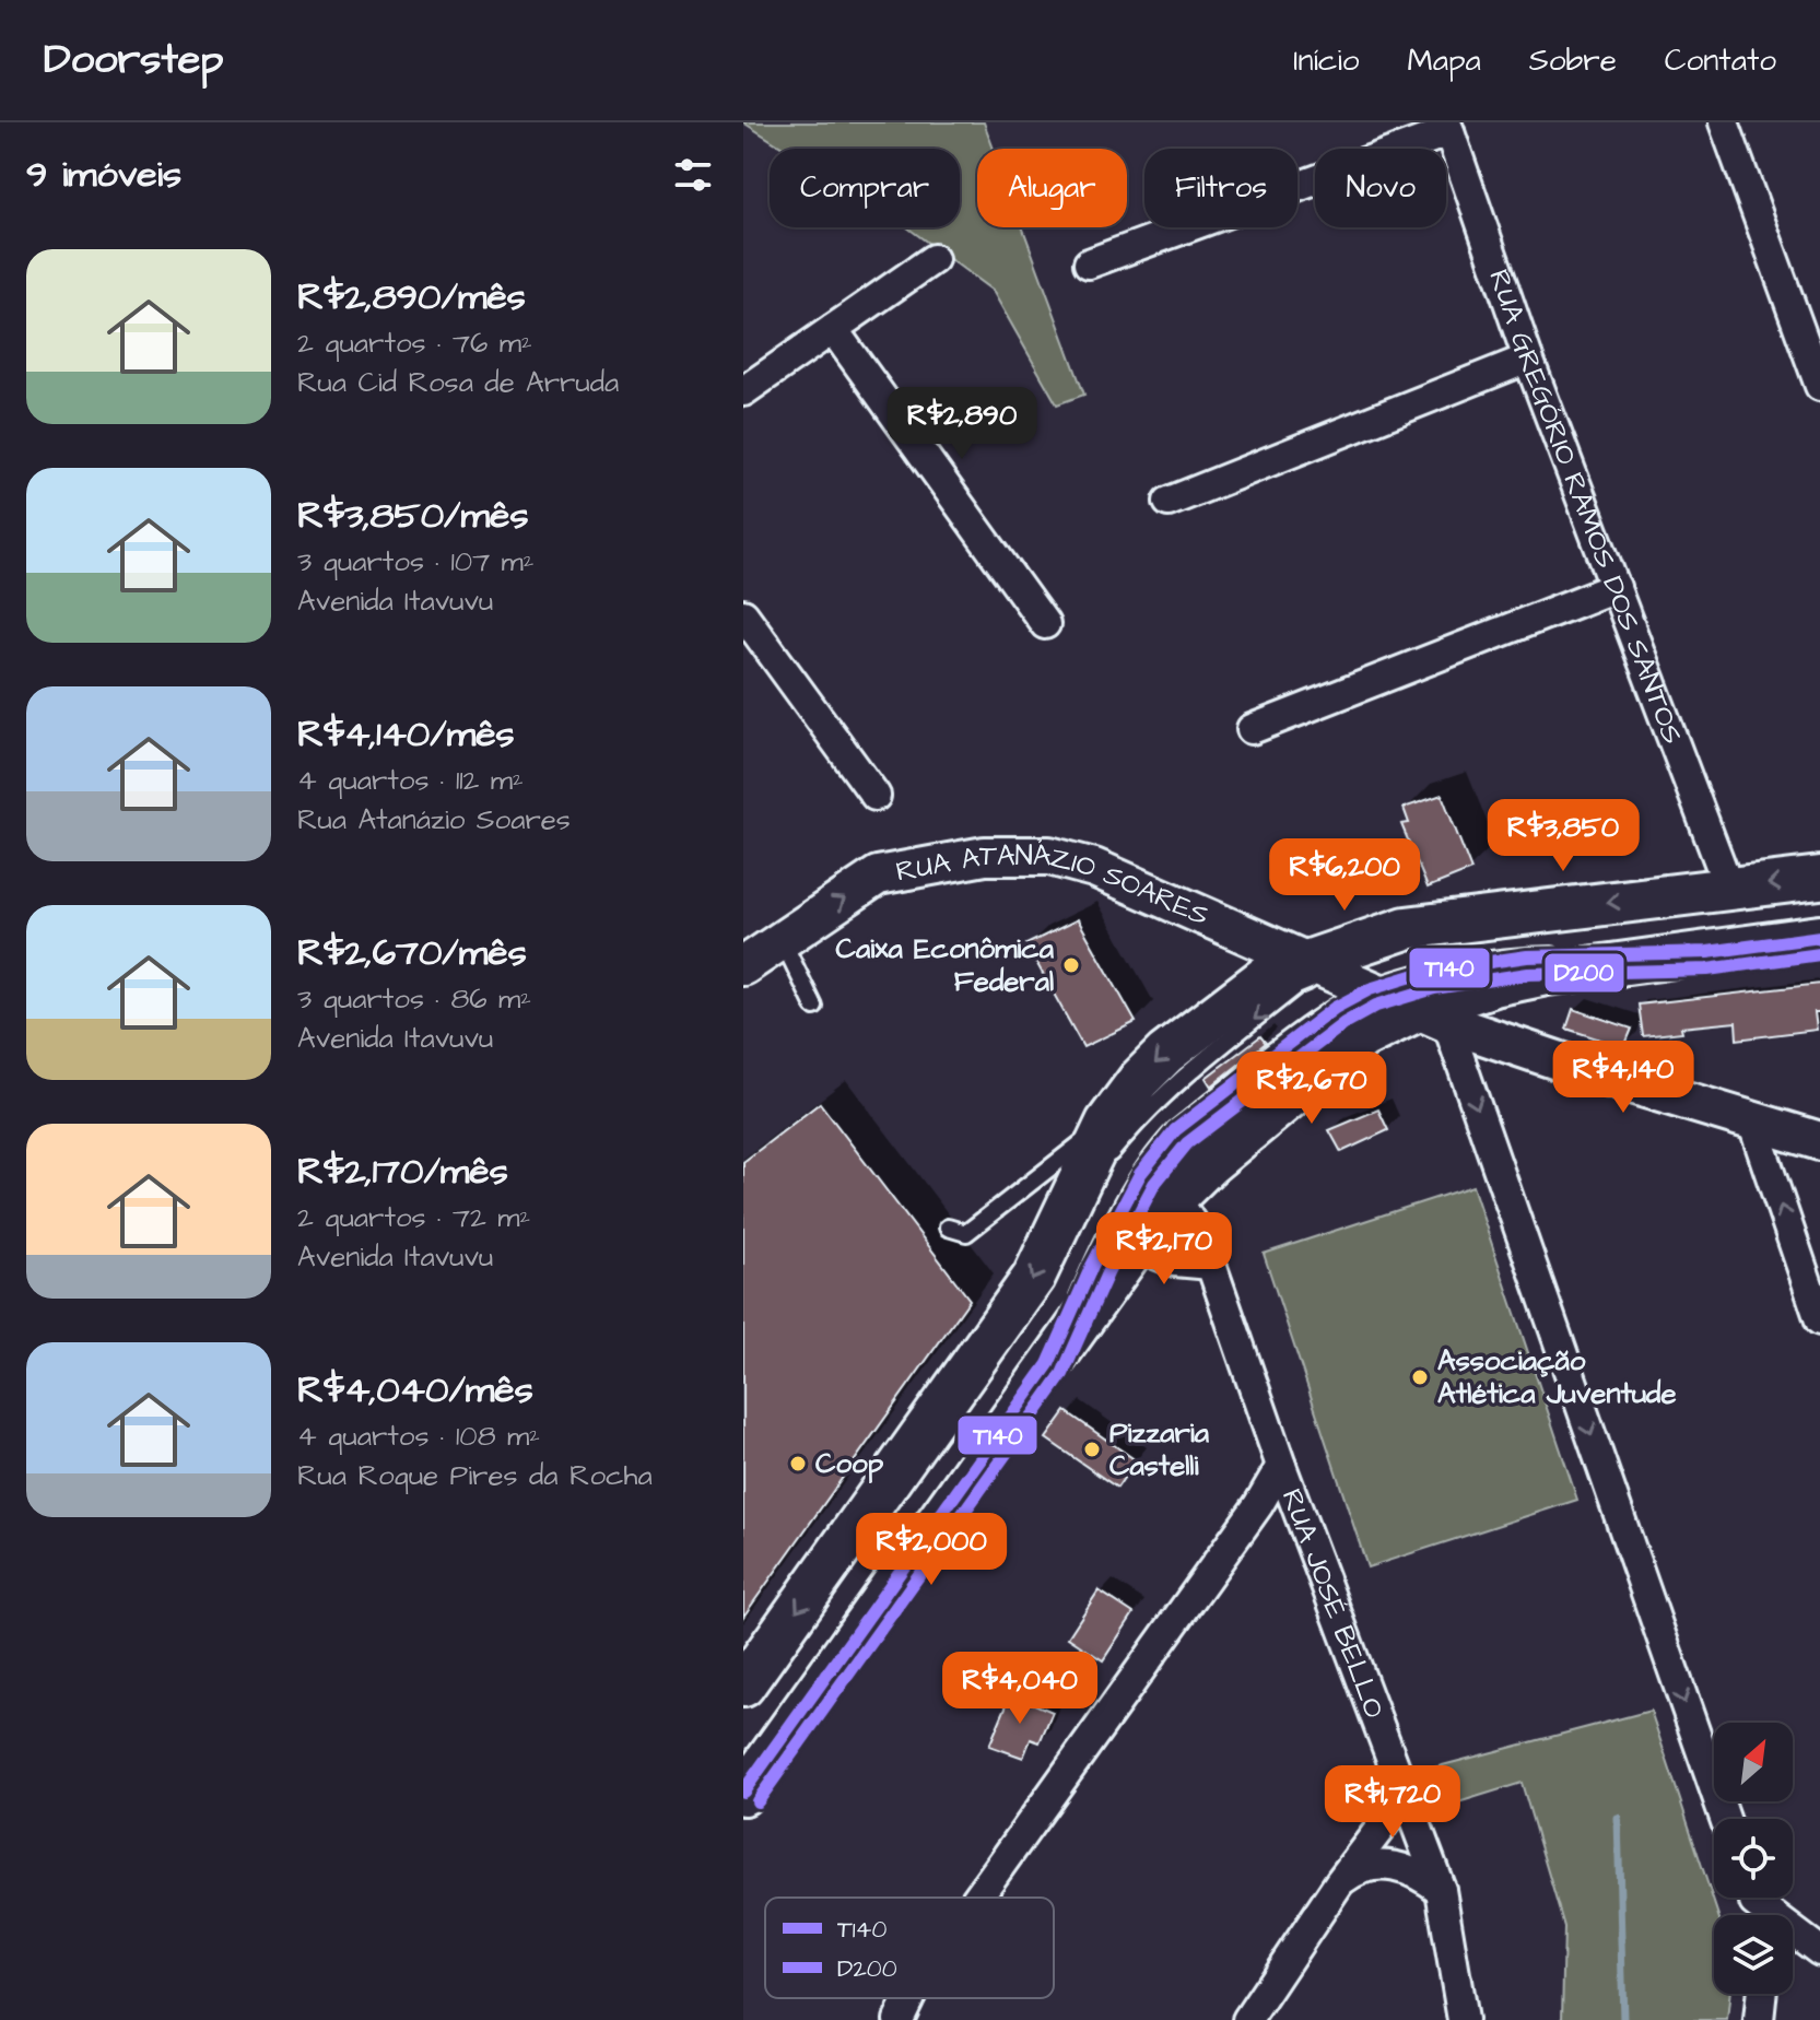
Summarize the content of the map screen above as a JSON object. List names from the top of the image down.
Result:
{
  "streets": {
    "street": ["RUA GREGÓRIO RAMOS DOS SANTOS", "RUA ATANÁZIO SOARES", "RUA JOSÉ BELLO"]
  },
  "places": [
    "Caixa Econômica Federal",
    "Associação Atlética Juventude",
    "Pizzaria Castelli",
    "Coop"
  ],
  "lines": ["transit line T140", "transit line D200"],
  "legend": ["T140", "D200"],
  "north": "top right",
  "page": {
    "header": "Doorstep",
    "nav": [
      "Início",
      "Mapa",
      "Sobre",
      "Contato"
    ],
    "heading": "9 imóveis",
    "chip": [
      "Comprar",
      "Alugar",
      "Filtros",
      "Novo"
    ],
    "list": [
      {
        "name": "R$2,890/mês",
        "note": "2 quartos · 76 m² · Rua Cid Rosa de Arruda"
      },
      {
        "name": "R$3,850/mês",
        "note": "3 quartos · 107 m² · Avenida Itavuvu"
      },
      {
        "name": "R$4,140/mês",
        "note": "4 quartos · 112 m² · Rua Atanázio Soares"
      },
      {
        "name": "R$2,670/mês",
        "note": "3 quartos · 86 m² · Avenida Itavuvu"
      },
      {
        "name": "R$2,170/mês",
        "note": "2 quartos · 72 m² · Avenida Itavuvu"
      },
      {
        "name": "R$4,040/mês",
        "note": "4 quartos · 108 m² · Rua Roque Pires da Rocha"
      }
    ],
    "price": [
      "R$2,890",
      "R$3,850",
      "R$6,200",
      "R$4,140",
      "R$2,670",
      "R$2,170",
      "R$2,000",
      "R$4,040",
      "R$1,720"
    ]
  }
}
